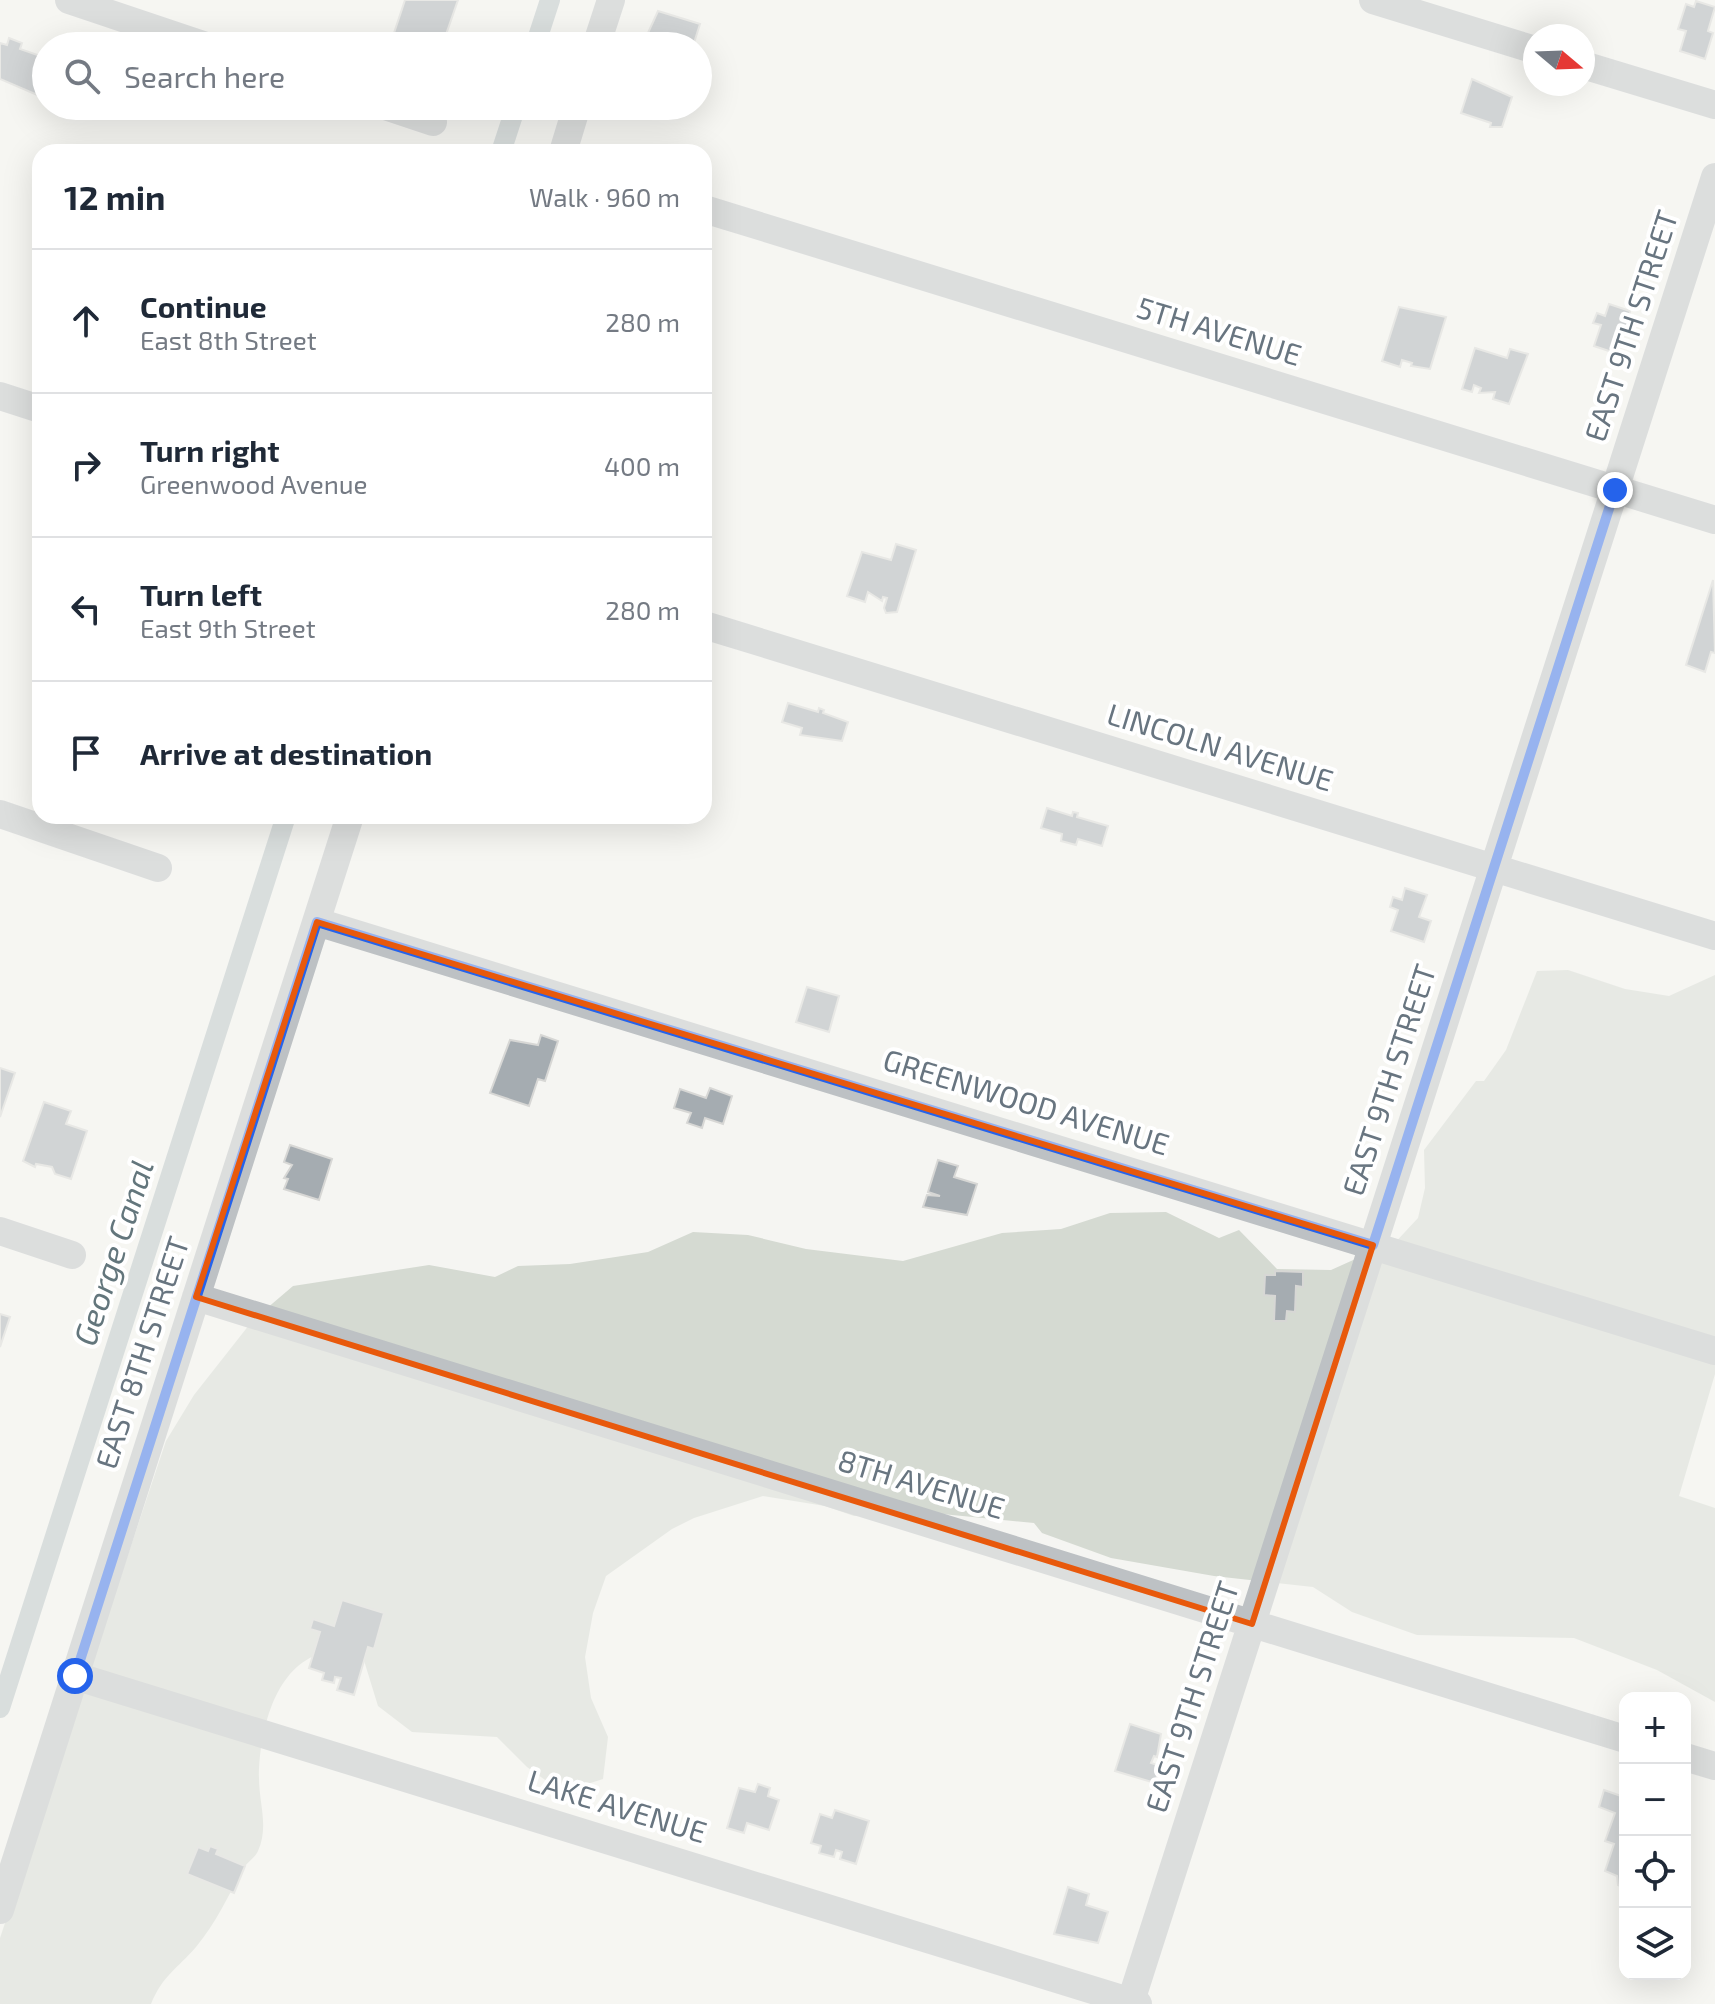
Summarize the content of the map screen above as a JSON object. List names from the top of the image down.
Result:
{
  "streets": {
    "street": [
      "EAST 9TH STREET",
      "5TH AVENUE",
      "LINCOLN AVENUE",
      "GREENWOOD AVENUE",
      "EAST 8TH STREET",
      "8TH AVENUE",
      "LAKE AVENUE"
    ]
  },
  "crossings": [
    ["EAST 9TH STREET", "5TH AVENUE"],
    ["EAST 9TH STREET", "LINCOLN AVENUE"],
    ["EAST 9TH STREET", "GREENWOOD AVENUE"],
    ["EAST 9TH STREET", "8TH AVENUE"],
    ["EAST 9TH STREET", "LAKE AVENUE"],
    ["GREENWOOD AVENUE", "EAST 8TH STREET"],
    ["EAST 8TH STREET", "8TH AVENUE"],
    ["EAST 8TH STREET", "LAKE AVENUE"]
  ],
  "water": ["George Canal"],
  "north": "right",
  "page": {
    "search": "Search here",
    "heading": ["12 min", "Walk · 960 m"],
    "list": [
      ["Continue", "East 8th Street", "280 m"],
      ["Turn right", "Greenwood Avenue", "400 m"],
      ["Turn left", "East 9th Street", "280 m"],
      "Arrive at destination"
    ],
    "map_buttons": ["+", "−"]
  }
}
